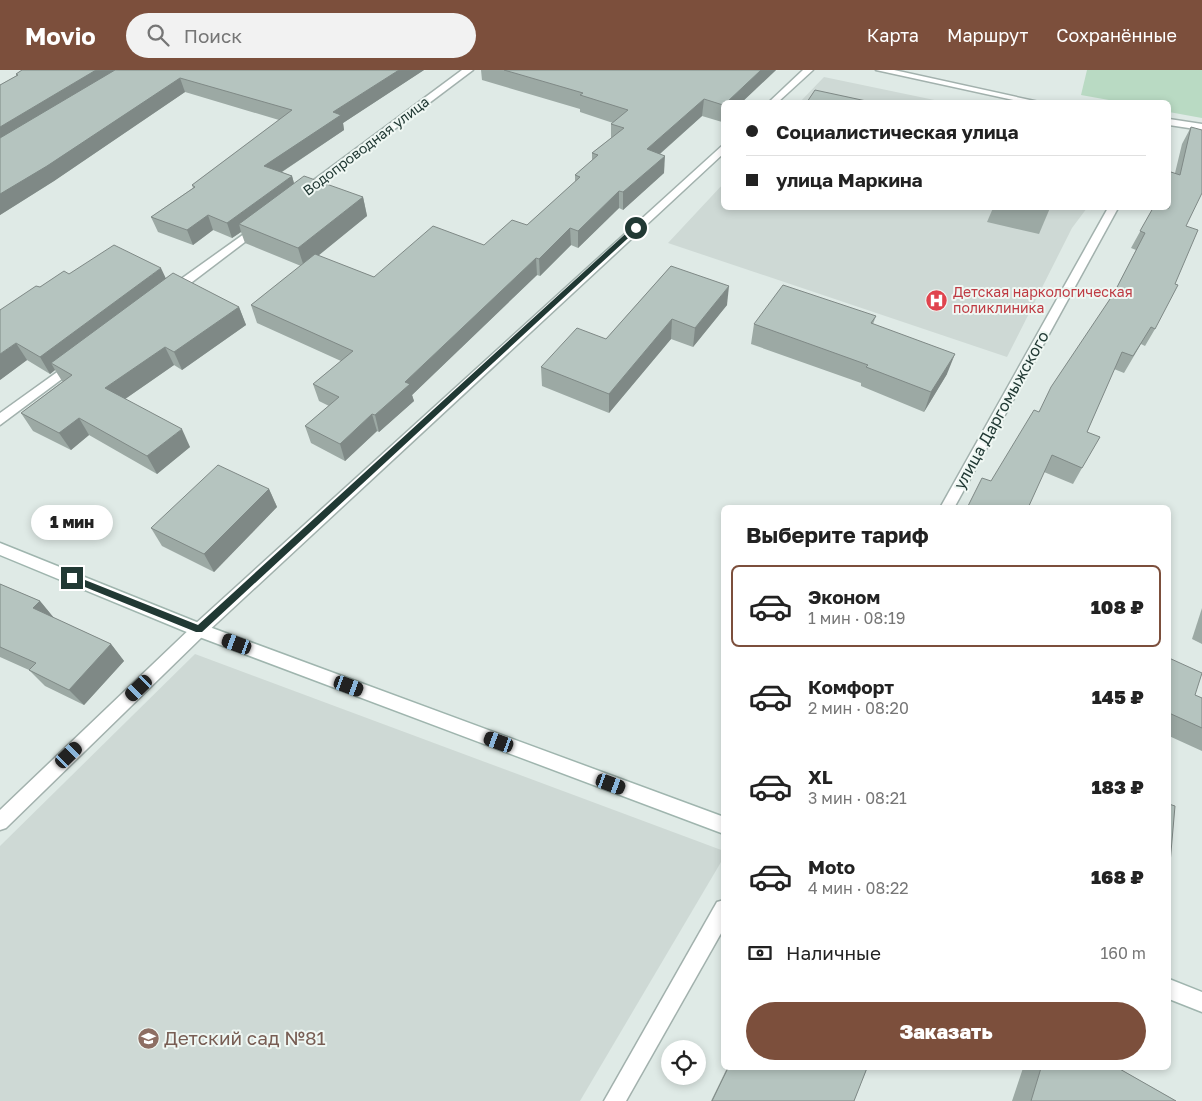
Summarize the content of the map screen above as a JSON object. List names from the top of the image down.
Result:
{
  "streets": {
    "street": ["Водопроводная улица", "улица Даргомыжского"]
  },
  "places": {
    "hospital": ["Детская наркологическая поликлиника"],
    "school or university": ["Детский сад №81"]
  },
  "page": {
    "header": "Movio",
    "search": "Поиск",
    "nav": ["Карта", "Маршрут", "Сохранённые"],
    "banner": ["Социалистическая улица", "улица Маркина"],
    "bubble": "1 мин",
    "heading": "Выберите тариф",
    "list": [
      {
        "name": "Эконом",
        "note": "1 мин · 08:19",
        "value": "108 ₽"
      },
      {
        "name": "Комфорт",
        "note": "2 мин · 08:20",
        "value": "145 ₽"
      },
      {
        "name": "XL",
        "note": "3 мин · 08:21",
        "value": "183 ₽"
      },
      {
        "name": "Moto",
        "note": "4 мин · 08:22",
        "value": "168 ₽"
      }
    ],
    "pay": ["Наличные", "160 m"],
    "buttons": "Заказать"
  }
}
